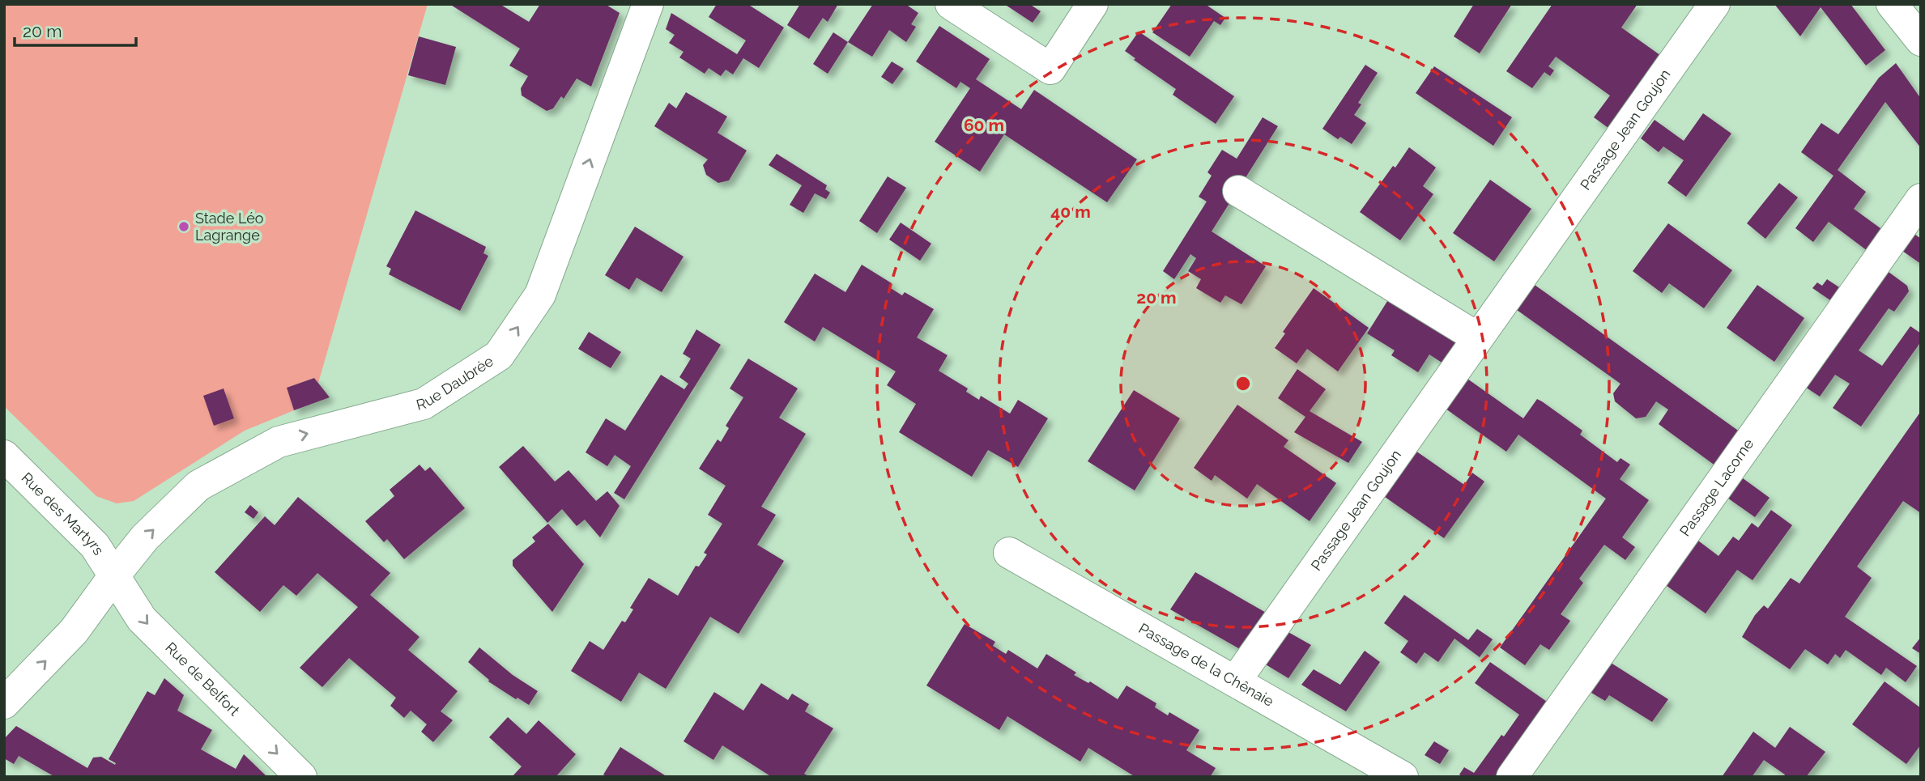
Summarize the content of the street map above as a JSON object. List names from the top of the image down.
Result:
{
  "streets": {
    "street": [
      "Passage Jean Goujon",
      "Rue Daubrée",
      "Passage Lacorne",
      "Rue des Martyrs",
      "Passage de la Chênaie",
      "Rue de Belfort"
    ]
  },
  "crossings": [
    ["Passage Jean Goujon", "Passage de la Chênaie"],
    ["Rue Daubrée", "Rue des Martyrs"],
    ["Rue Daubrée", "Rue de Belfort"],
    ["Rue des Martyrs", "Rue de Belfort"]
  ],
  "one_way": ["Rue Daubrée", "Rue de Belfort"],
  "places": ["Stade Léo Lagrange"],
  "scale_bar": "20 m",
  "rings": ["60 m", "40 m", "20 m"]
}
